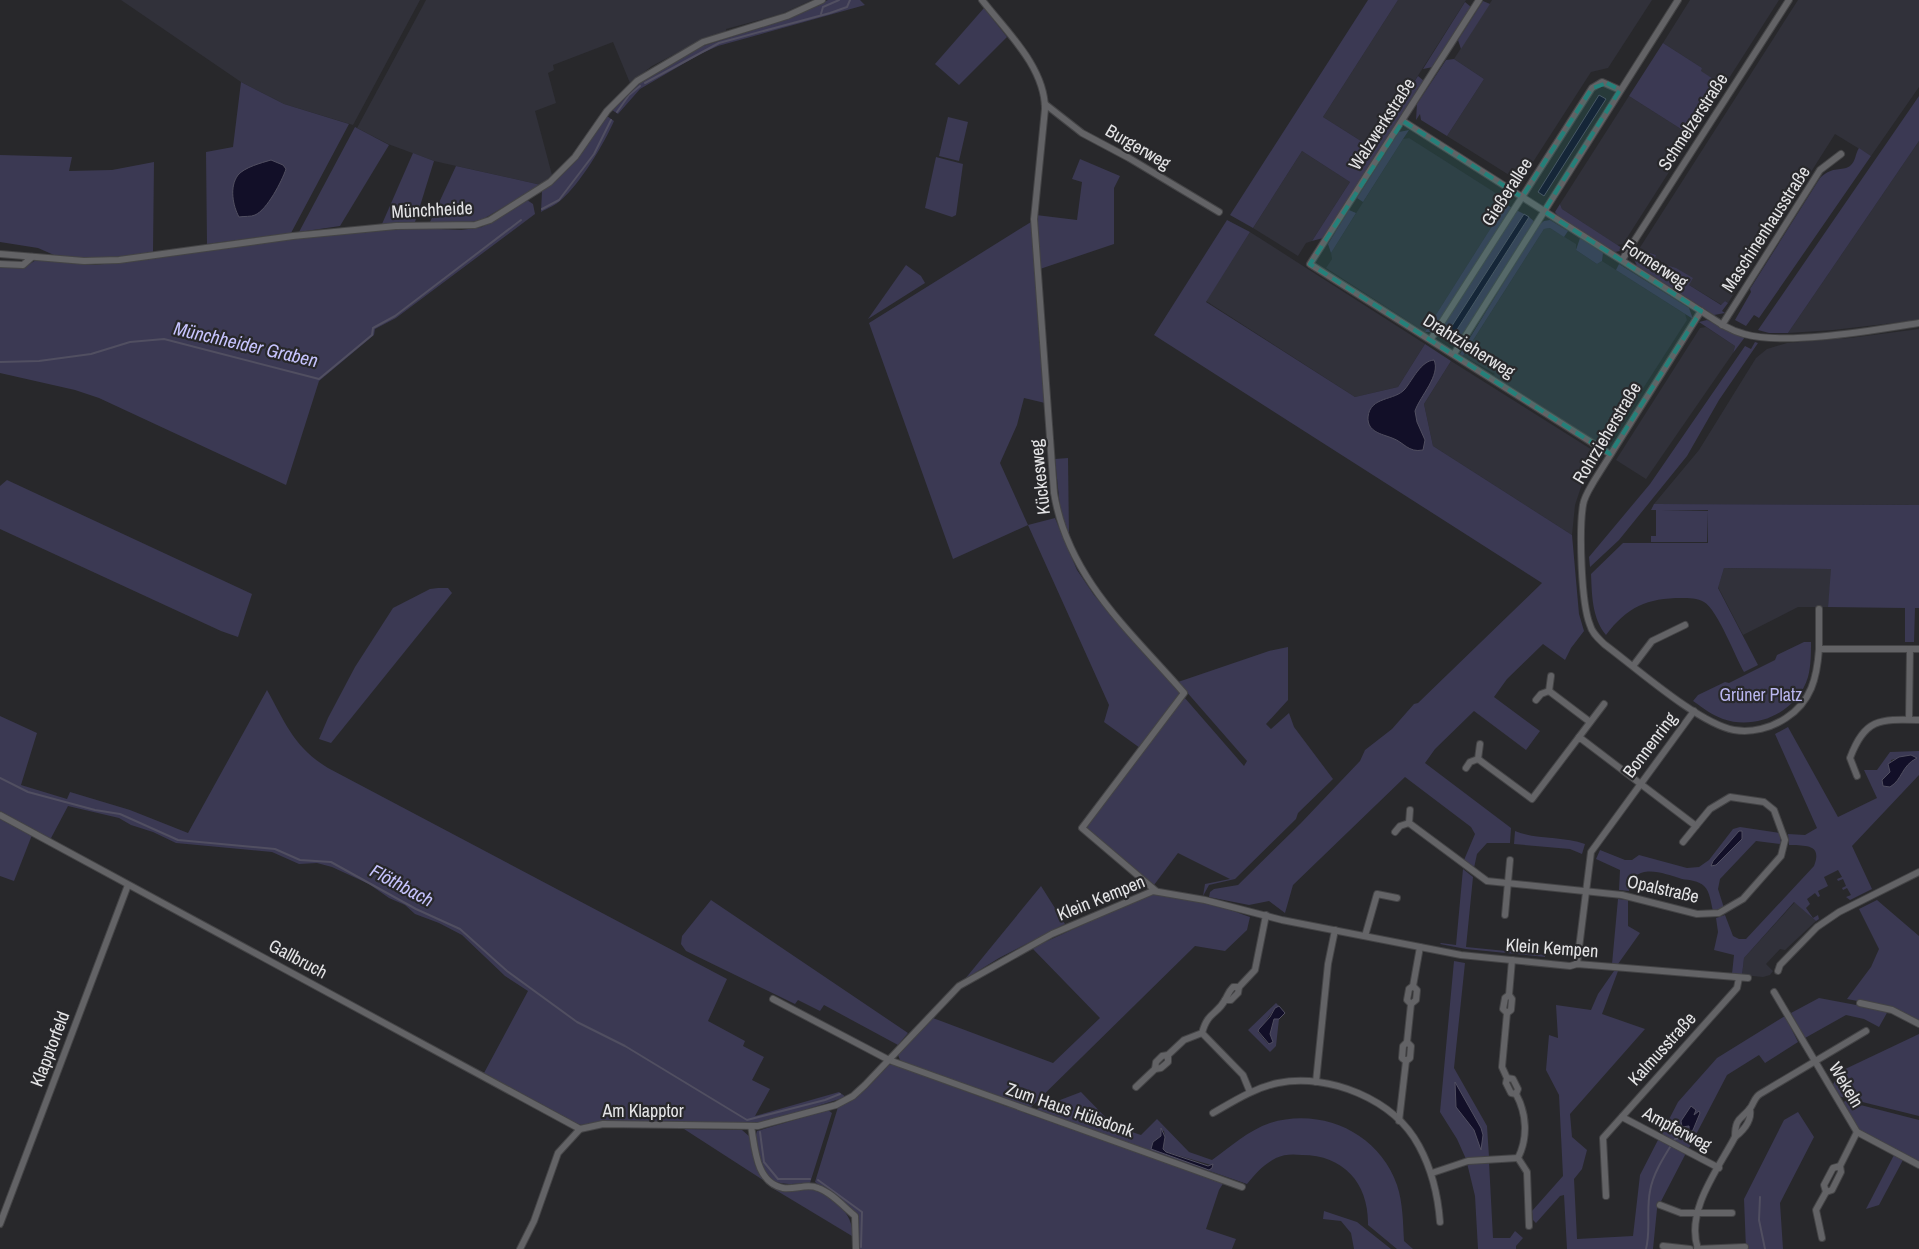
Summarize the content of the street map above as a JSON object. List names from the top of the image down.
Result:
{
  "streets": {
    "street": [
      "Schmelzerstraße",
      "Walzwerkstraße",
      "Burgerweg",
      "Gießerallee",
      "Münchheide",
      "Maschinenhausstraße",
      "Formerweg",
      "Drahtzieherweg",
      "Rohrzieherstraße",
      "Kückesweg",
      "Bonnenring",
      "Opalstraße",
      "Klein Kempen",
      "Gallbruch",
      "Klapptorfeld",
      "Kalmusstraße",
      "Wekeln",
      "Zum Haus Hülsdonk",
      "Am Klapptor",
      "Ampferweg"
    ]
  },
  "crossings": [
    ["Schmelzerstraße", "Formerweg"],
    ["Walzwerkstraße", "Formerweg"],
    ["Walzwerkstraße", "Drahtzieherweg"],
    ["Burgerweg", "Kückesweg"],
    ["Gießerallee", "Formerweg"],
    ["Gießerallee", "Drahtzieherweg"],
    ["Maschinenhausstraße", "Formerweg"],
    ["Formerweg", "Rohrzieherstraße"],
    ["Drahtzieherweg", "Rohrzieherstraße"],
    ["Rohrzieherstraße", "Bonnenring"],
    ["Kückesweg", "Klein Kempen"],
    ["Bonnenring", "Opalstraße"],
    ["Bonnenring", "Klein Kempen"],
    ["Klein Kempen", "Kalmusstraße"],
    ["Klein Kempen", "Zum Haus Hülsdonk"],
    ["Klein Kempen", "Am Klapptor"],
    ["Gallbruch", "Klapptorfeld"],
    ["Gallbruch", "Am Klapptor"],
    ["Kalmusstraße", "Ampferweg"]
  ],
  "water": ["Münchheider Graben", "Flöthbach"],
  "parks": ["Grüner Platz"]
}
